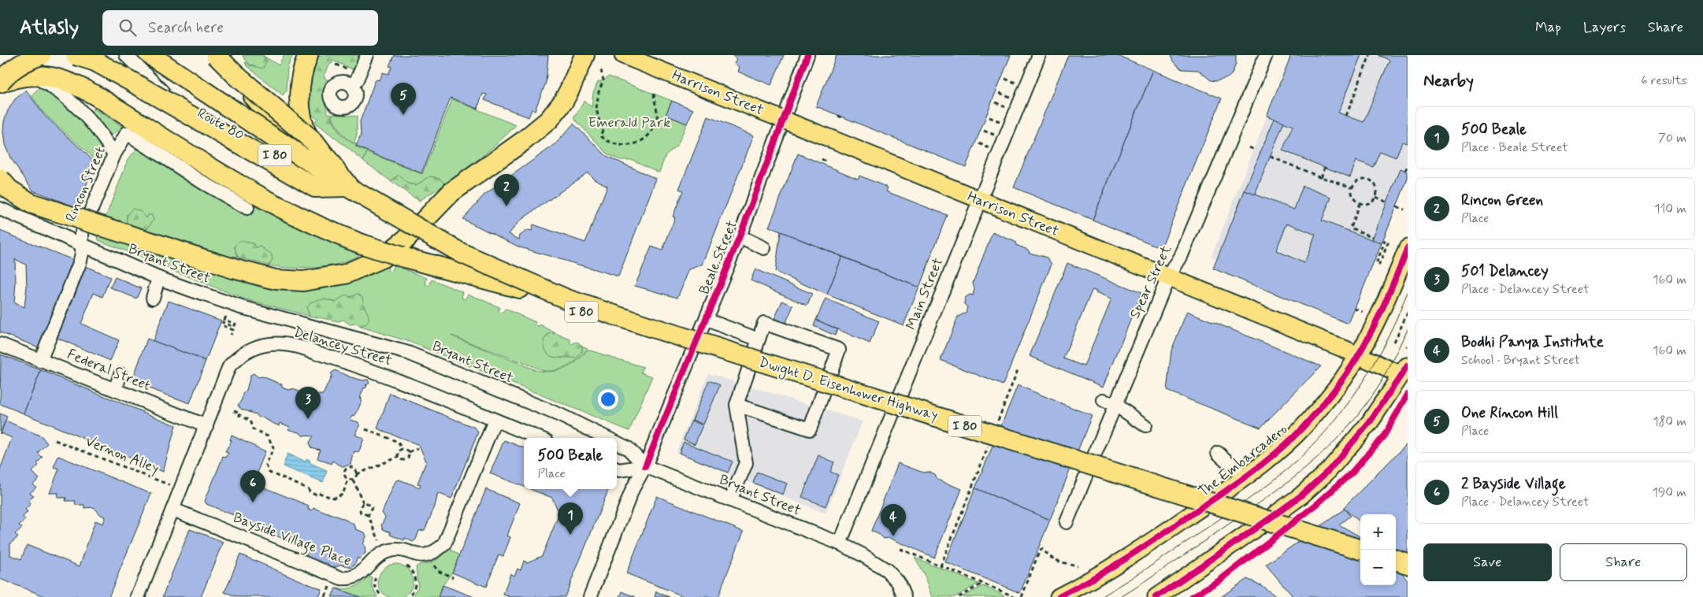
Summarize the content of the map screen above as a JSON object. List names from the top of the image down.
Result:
{
  "streets": {
    "highway": ["Route 80", "I 80", "Dwight D. Eisenhower Highway"],
    "main road": ["Harrison Street", "The Embarcadero"],
    "street": [
      "Rincon Street",
      "Beale Street",
      "Bryant Street",
      "Spear Street",
      "Main Street",
      "Delancey Street",
      "Federal Street",
      "Bayside Village Place"
    ],
    "path": ["Vernon Alley"]
  },
  "crossings": [
    ["Harrison Street", "Spear Street"],
    ["Harrison Street", "Main Street"],
    ["Harrison Street", "The Embarcadero"],
    ["Route 80", "Dwight D. Eisenhower Highway"],
    ["Rincon Street", "Bryant Street"],
    ["Rincon Street", "Federal Street"],
    ["Beale Street", "Bryant Street"],
    ["Bryant Street", "Main Street"],
    ["Delancey Street", "Federal Street"],
    ["Delancey Street", "Vernon Alley"],
    ["Delancey Street", "Bayside Village Place"]
  ],
  "parks": ["Emerald Park"],
  "page": {
    "header": "Atlasly",
    "search": "Search here",
    "nav": ["Map", "Layers", "Share"],
    "heading": ["Nearby", "6 results"],
    "pins": [
      "5",
      "2",
      "3",
      "6",
      "1",
      "4"
    ],
    "list": [
      {
        "mark": "1",
        "name": "500 Beale",
        "note": "Place · Beale Street",
        "value": "70 m"
      },
      {
        "mark": "2",
        "name": "Rincon Green",
        "note": "Place",
        "value": "110 m"
      },
      {
        "mark": "3",
        "name": "501 Delancey",
        "note": "Place · Delancey Street",
        "value": "160 m"
      },
      {
        "mark": "4",
        "name": "Bodhi Panya Institute",
        "note": "School · Bryant Street",
        "value": "160 m"
      },
      {
        "mark": "5",
        "name": "One Rincon Hill",
        "note": "Place",
        "value": "180 m"
      },
      {
        "mark": "6",
        "name": "2 Bayside Village",
        "note": "Place · Delancey Street",
        "value": "190 m"
      }
    ],
    "popup": ["500 Beale", "Place"],
    "map_buttons": ["+", "−"],
    "buttons": ["Save", "Share"]
  }
}
